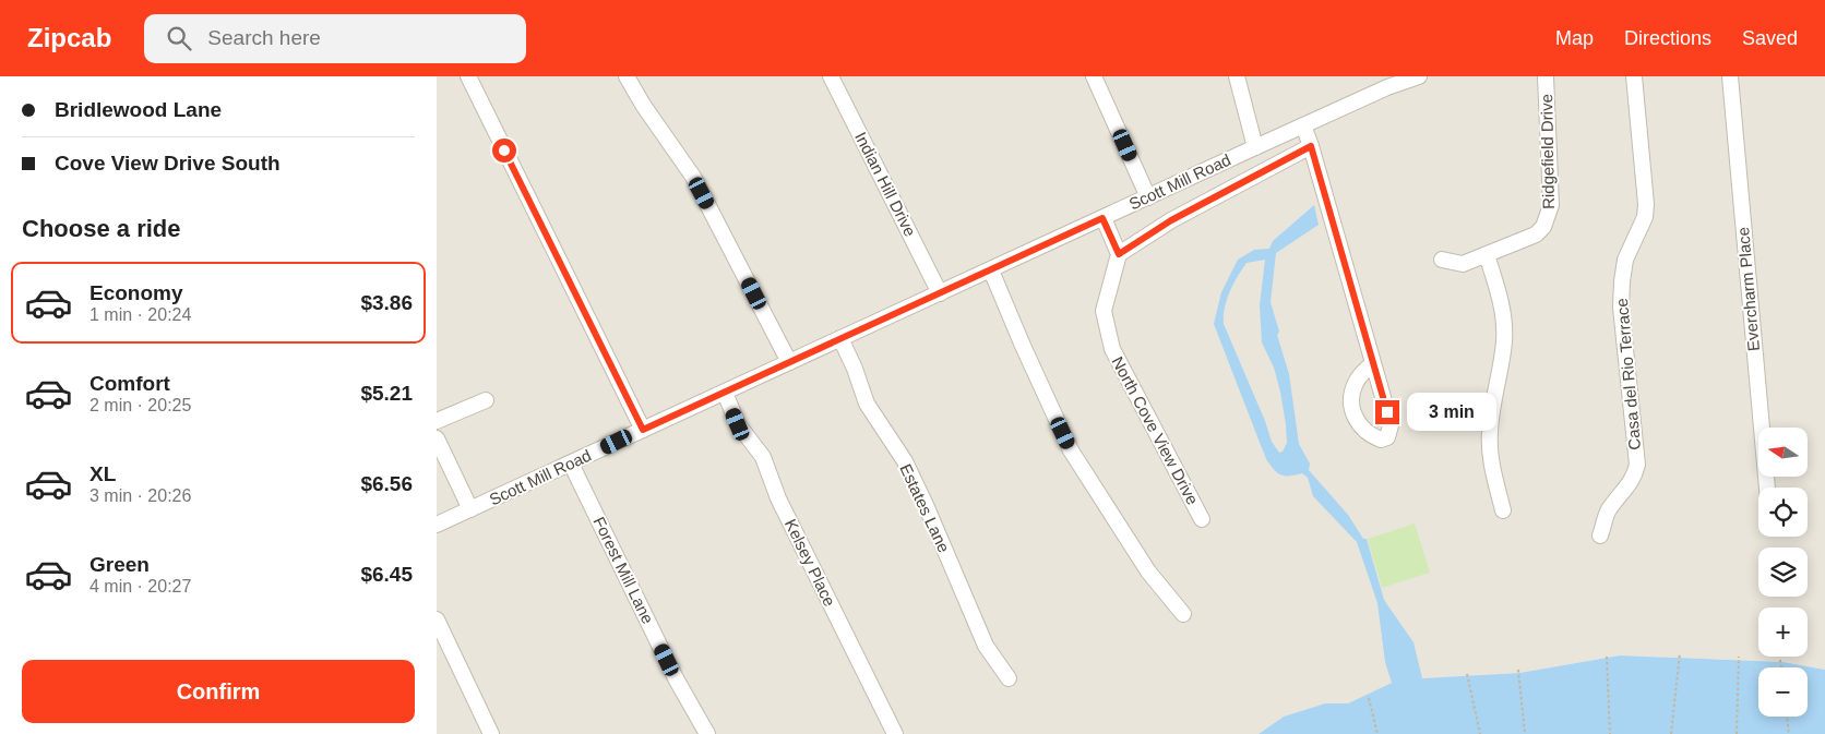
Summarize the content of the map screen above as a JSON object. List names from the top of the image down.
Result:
{
  "streets": {
    "street": [
      "Ridgefield Drive",
      "Scott Mill Road",
      "Indian Hill Drive",
      "Evercharm Place",
      "Casa del Rio Terrace",
      "North Cove View Drive",
      "Estates Lane",
      "Kelsey Place",
      "Forest Mill Lane"
    ]
  },
  "crossings": [
    ["Scott Mill Road", "Indian Hill Drive"],
    ["Scott Mill Road", "Estates Lane"],
    ["Scott Mill Road", "Kelsey Place"],
    ["Scott Mill Road", "Forest Mill Lane"]
  ],
  "north": "left",
  "page": {
    "header": "Zipcab",
    "search": "Search here",
    "nav": ["Map", "Directions", "Saved"],
    "banner": ["Bridlewood Lane", "Cove View Drive South"],
    "heading": "Choose a ride",
    "list": [
      {
        "name": "Economy",
        "note": "1 min · 20:24",
        "value": "$3.86"
      },
      {
        "name": "Comfort",
        "note": "2 min · 20:25",
        "value": "$5.21"
      },
      {
        "name": "XL",
        "note": "3 min · 20:26",
        "value": "$6.56"
      },
      {
        "name": "Green",
        "note": "4 min · 20:27",
        "value": "$6.45"
      }
    ],
    "bubble": "3 min",
    "map_buttons": ["+", "−"],
    "buttons": "Confirm"
  }
}
